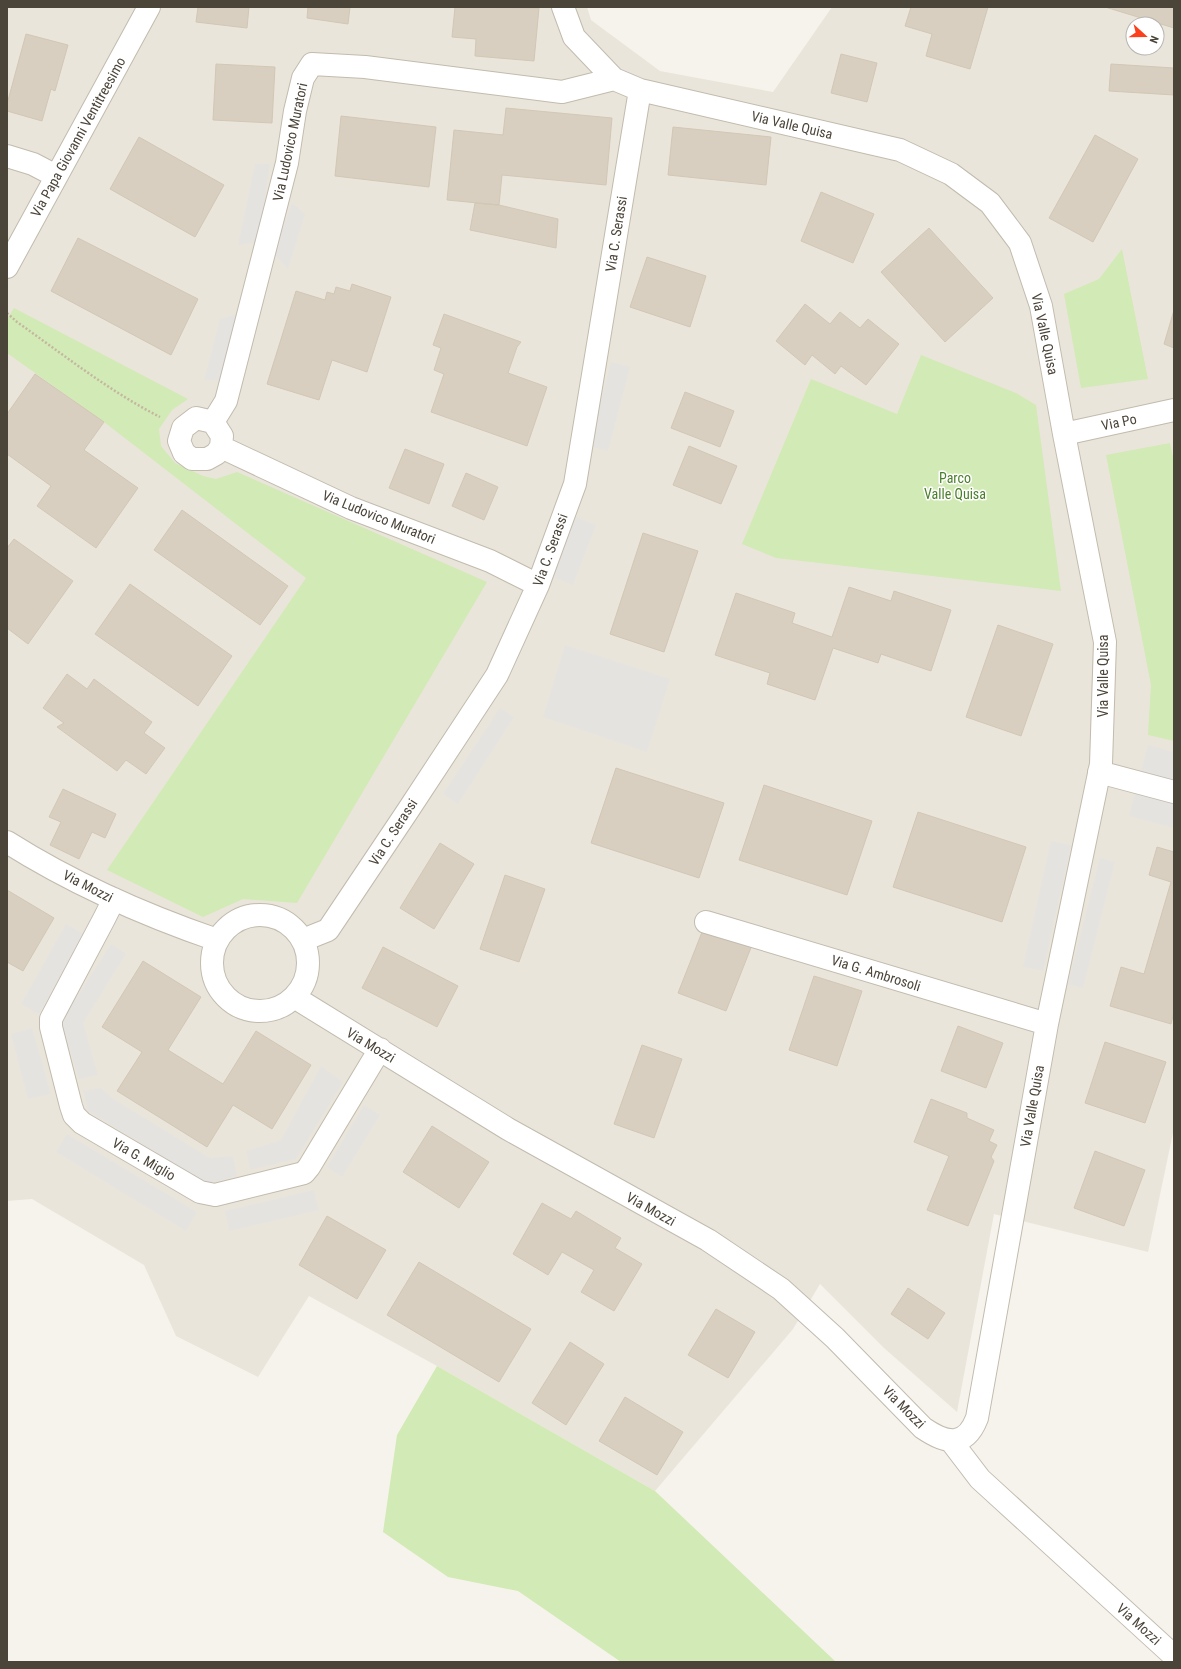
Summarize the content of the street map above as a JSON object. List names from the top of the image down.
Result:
{
  "streets": {
    "street": [
      "Via Valle Quisa",
      "Via Papa Giovanni Ventitreesimo",
      "Via Ludovico Muratori",
      "Via C. Serassi",
      "Via Po",
      "Via Mozzi",
      "Via G. Ambrosoli",
      "Via G. Miglio"
    ]
  },
  "crossings": [
    ["Via Valle Quisa", "Via Ludovico Muratori"],
    ["Via Valle Quisa", "Via C. Serassi"],
    ["Via Valle Quisa", "Via Po"],
    ["Via Valle Quisa", "Via Mozzi"],
    ["Via Valle Quisa", "Via G. Ambrosoli"],
    ["Via Ludovico Muratori", "Via C. Serassi"],
    ["Via C. Serassi", "Via Mozzi"],
    ["Via Mozzi", "Via G. Miglio"]
  ],
  "parks": ["Parco Valle Quisa"],
  "north": "right"
}
